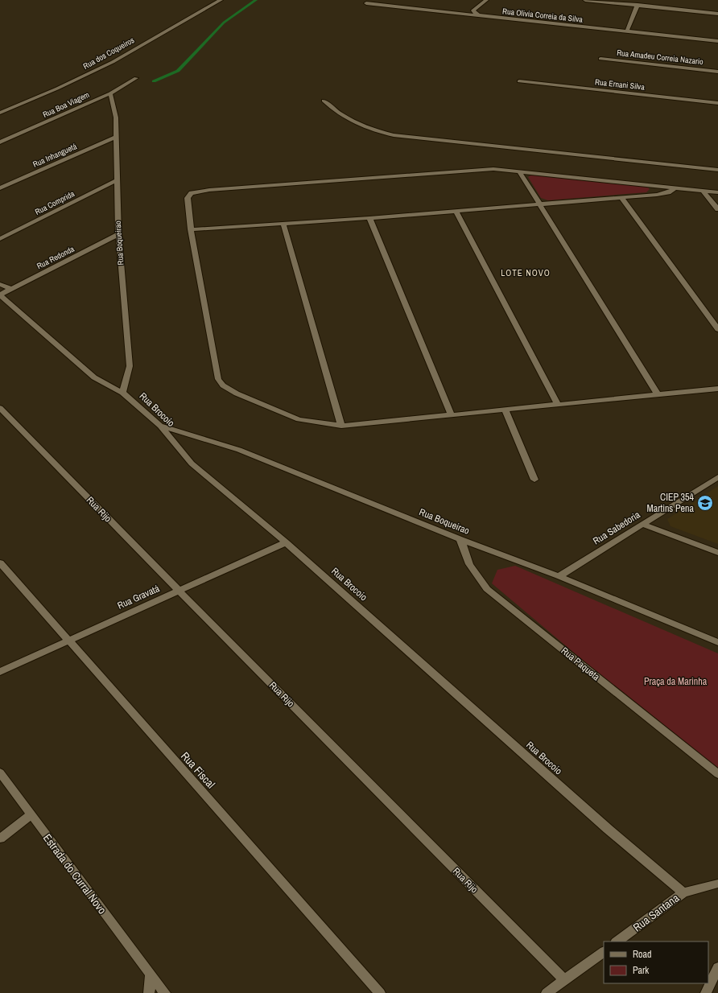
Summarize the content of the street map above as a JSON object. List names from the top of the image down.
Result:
{
  "streets": {
    "street": [
      "Rua Olivia Correia da Silva",
      "Rua dos Coqueiros",
      "Rua Amadeu Correia Nazario",
      "Rua Ernani Silva",
      "Rua Boa Viagem",
      "Rua Inhanguetá",
      "Rua Comprida",
      "Rua Boqueirao",
      "Rua Redonda",
      "Rua Brocoio",
      "Rua Rijo",
      "Rua Sabedoria",
      "Rua Gravatá",
      "Rua Paqueta",
      "Rua Fiscal",
      "Estrada do Curral Novo",
      "Rua Santana"
    ]
  },
  "crossings": [
    ["Rua Boa Viagem", "Rua Boqueirao"],
    ["Rua Inhanguetá", "Rua Boqueirao"],
    ["Rua Comprida", "Rua Boqueirao"],
    ["Rua Boqueirao", "Rua Redonda"],
    ["Rua Boqueirao", "Rua Brocoio"],
    ["Rua Boqueirao", "Rua Sabedoria"],
    ["Rua Boqueirao", "Rua Paqueta"],
    ["Rua Redonda", "Rua Brocoio"],
    ["Rua Brocoio", "Rua Gravatá"],
    ["Rua Brocoio", "Rua Santana"],
    ["Rua Rijo", "Rua Gravatá"],
    ["Rua Gravatá", "Rua Fiscal"]
  ],
  "districts": ["LOTE NOVO"],
  "parks": ["Praça da Marinha"],
  "places": {
    "school or university": ["CIEP 354 Martins Pena"]
  },
  "legend": ["Road", "Park"]
}
